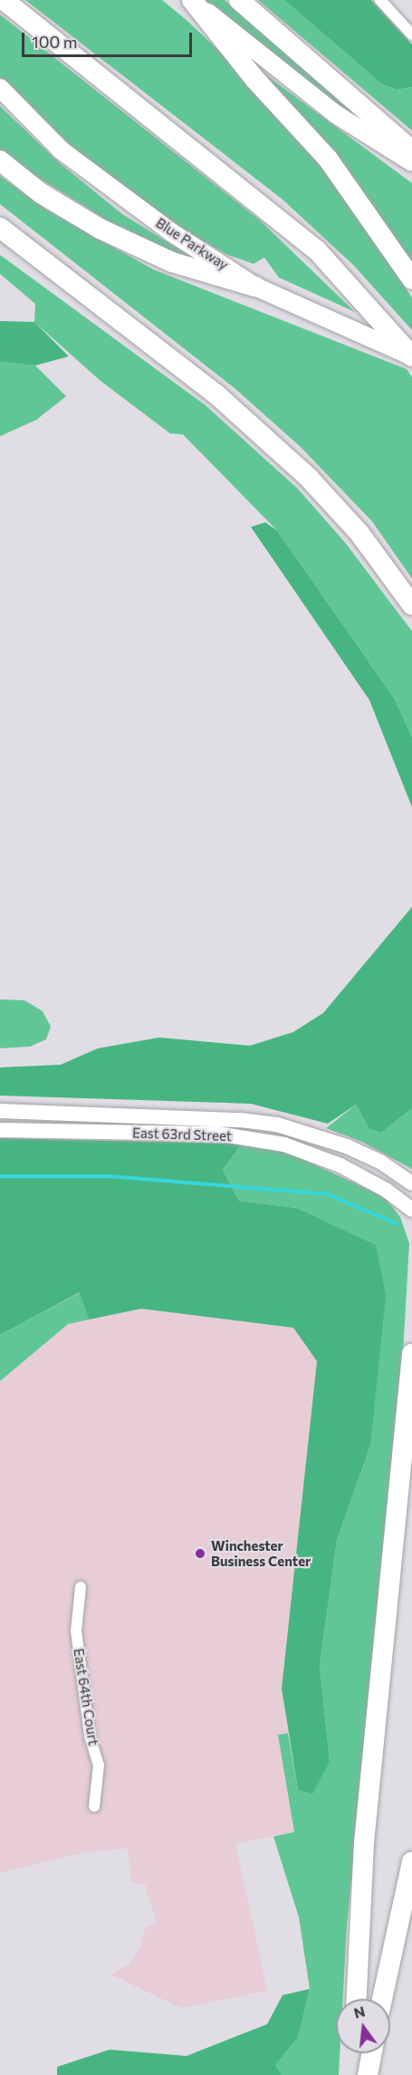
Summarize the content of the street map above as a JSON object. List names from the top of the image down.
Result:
{
  "streets": {
    "highway": ["Blue Parkway"],
    "main road": ["East 63rd Street"],
    "street": ["East 64th Court"]
  },
  "places": ["Winchester Business Center"],
  "scale_bar": "100 m",
  "north": "top"
}
